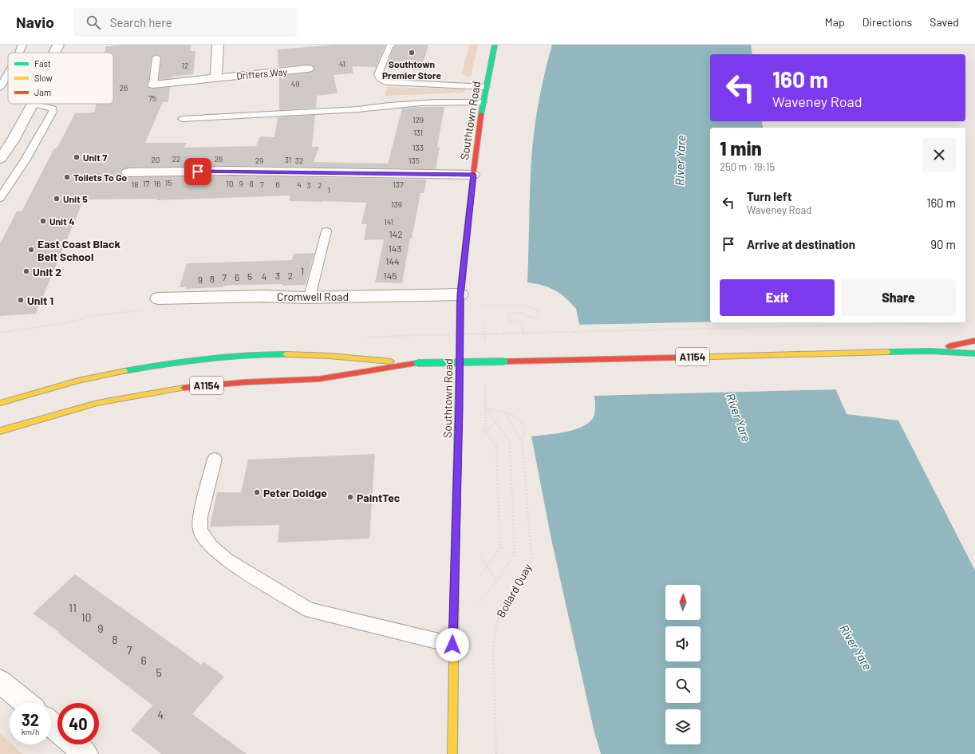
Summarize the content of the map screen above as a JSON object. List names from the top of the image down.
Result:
{
  "streets": {
    "main road": ["Southtown Road", "A1154"],
    "street": ["Drifters Way", "Cromwell Road"],
    "path": ["Bollard Quay"]
  },
  "crossings": [
    ["Southtown Road", "Cromwell Road"]
  ],
  "water": ["River Yare"],
  "places": [
    "Southtown Premier Store",
    "Unit 7",
    "Toilets To Go",
    "Unit 5",
    "Unit 4",
    "East Coast Black Belt School",
    "Unit 2",
    "Unit 1",
    "Peter Doidge",
    "PaintTec"
  ],
  "house_numbers": [
    "41",
    "12",
    "49",
    "26",
    "75",
    "129",
    "131",
    "133",
    "22",
    "26",
    "20",
    "31",
    "29",
    "32",
    "135",
    "15",
    "17",
    "16",
    "10",
    "9",
    "8",
    "18",
    "7",
    "6",
    "4",
    "137",
    "3",
    "2",
    "1",
    "139",
    "141",
    "142",
    "143",
    "144",
    "1",
    "3",
    "2",
    "145",
    "5",
    "4",
    "7",
    "6",
    "8",
    "9",
    "11",
    "10",
    "9",
    "8",
    "7",
    "6",
    "5",
    "4"
  ],
  "legend": ["Fast", "Slow", "Jam"],
  "north": "top",
  "page": {
    "header": "Navio",
    "search": "Search here",
    "nav": ["Map", "Directions", "Saved"],
    "turn": ["160 m", "Waveney Road"],
    "heading": ["1 min", "250 m · 19:15"],
    "list": [
      {
        "name": "Turn left",
        "note": "Waveney Road",
        "value": "160 m"
      },
      {
        "name": "Arrive at destination",
        "value": "90 m"
      }
    ],
    "buttons": ["Exit", "Share"],
    "speed": "32 km/h",
    "limit": "40"
  }
}
